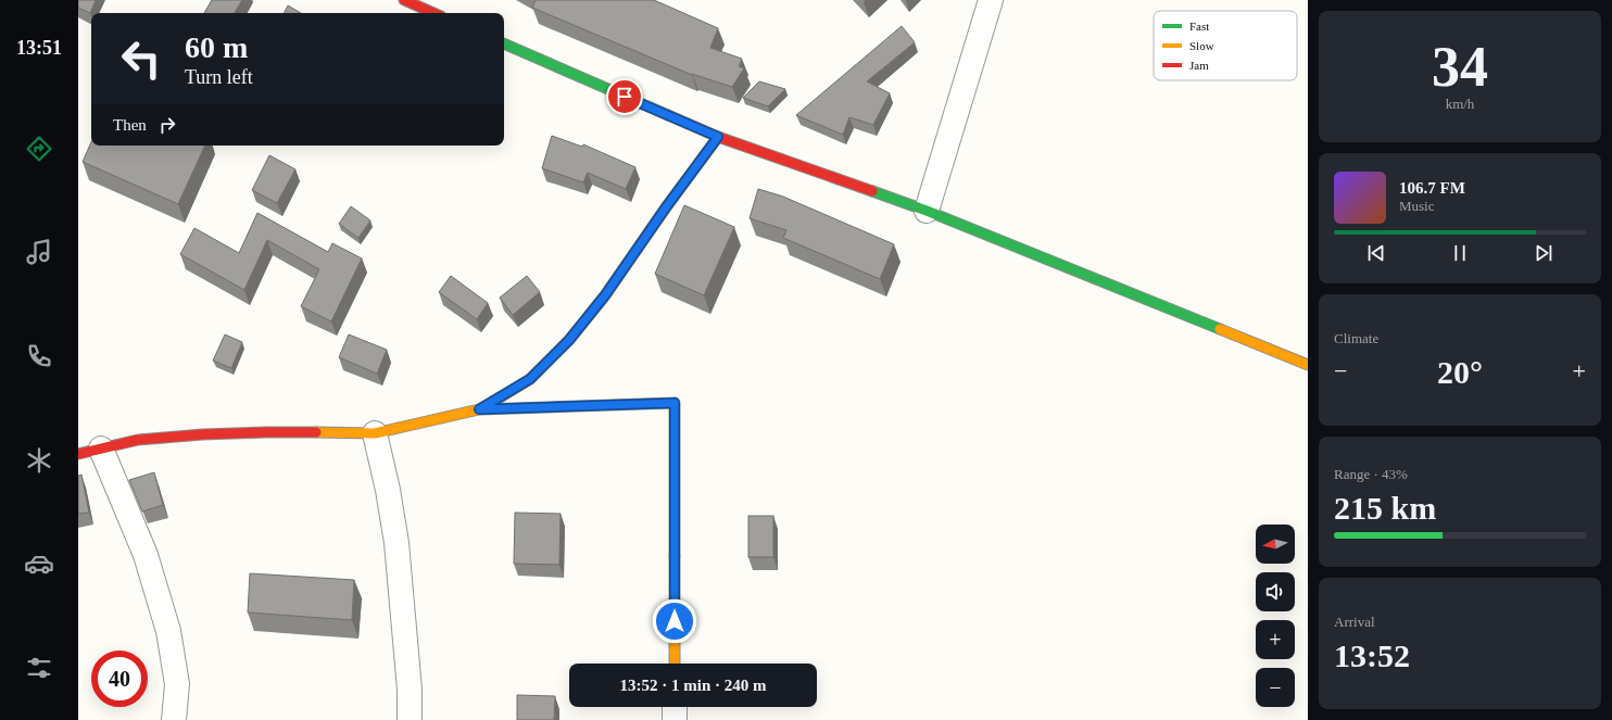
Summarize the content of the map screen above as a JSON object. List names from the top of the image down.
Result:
{
  "legend": ["Fast", "Slow", "Jam"],
  "north": "left",
  "page": {
    "tabs": "13:51",
    "tile": [
      ["34", "km/h"],
      "Climate",
      ["Range · 43%", "215 km"],
      ["Arrival", "13:52"]
    ],
    "turn": ["60 m", "Turn left"],
    "then": "Then",
    "song": ["106.7 FM", "Music"],
    "heat": ["−", "20°", "+"],
    "map_buttons": ["+", "−"],
    "limit": "40",
    "trip": "13:52 · 1 min · 240 m"
  }
}
